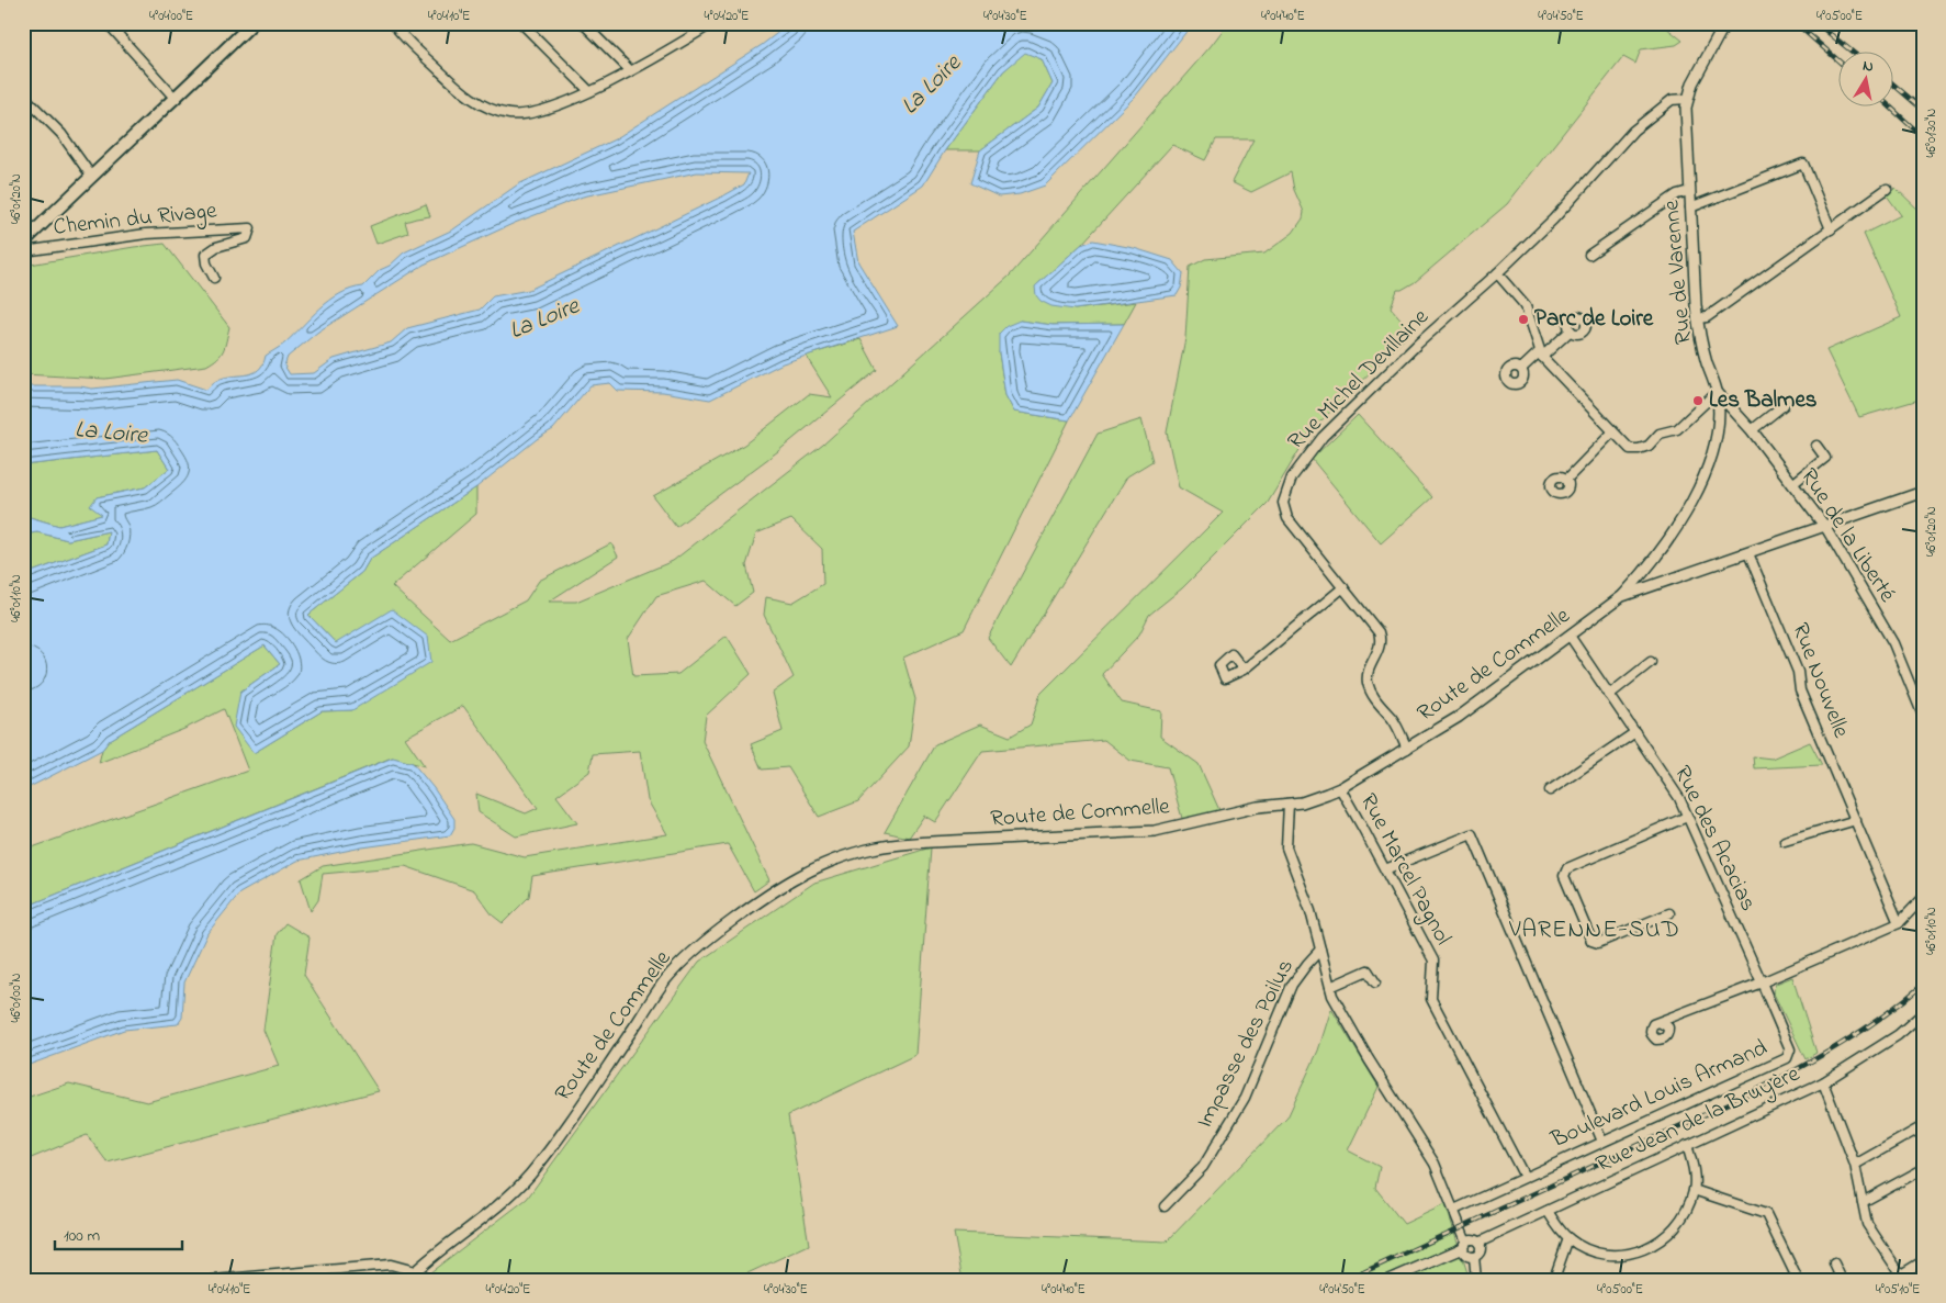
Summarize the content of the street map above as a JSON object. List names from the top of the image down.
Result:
{
  "streets": {
    "street": [
      "Chemin du Rivage",
      "Rue de Varenne",
      "Rue Michel Devillaine",
      "Rue de la Liberté",
      "Route de Commelle",
      "Rue Nouvelle",
      "Rue des Acacias",
      "Rue Marcel Pagnol",
      "Impasse des Poilus",
      "Boulevard Louis Armand",
      "Rue Jean de la Bruyère"
    ]
  },
  "crossings": [
    ["Rue de Varenne", "Rue Michel Devillaine"],
    ["Rue de Varenne", "Rue de la Liberté"],
    ["Rue de Varenne", "Route de Commelle"],
    ["Rue Michel Devillaine", "Route de Commelle"],
    ["Rue de la Liberté", "Route de Commelle"],
    ["Route de Commelle", "Rue Nouvelle"],
    ["Route de Commelle", "Rue des Acacias"],
    ["Route de Commelle", "Rue Marcel Pagnol"],
    ["Rue des Acacias", "Boulevard Louis Armand"],
    ["Rue Marcel Pagnol", "Boulevard Louis Armand"]
  ],
  "districts": ["VARENNE-SUD"],
  "water": ["La Loire"],
  "places": ["Parc de Loire", "Les Balmes"],
  "scale_bar": "100 m",
  "north": "top",
  "coordinates": [
    "4°04'00\"E",
    "4°04'10\"E",
    "4°04'20\"E",
    "4°04'30\"E",
    "4°04'40\"E",
    "4°04'50\"E",
    "4°05'00\"E",
    "46°01'30\"N",
    "46°01'20\"N",
    "46°01'10\"N",
    "46°01'00\"N",
    "4°05'10\"E"
  ]
}
